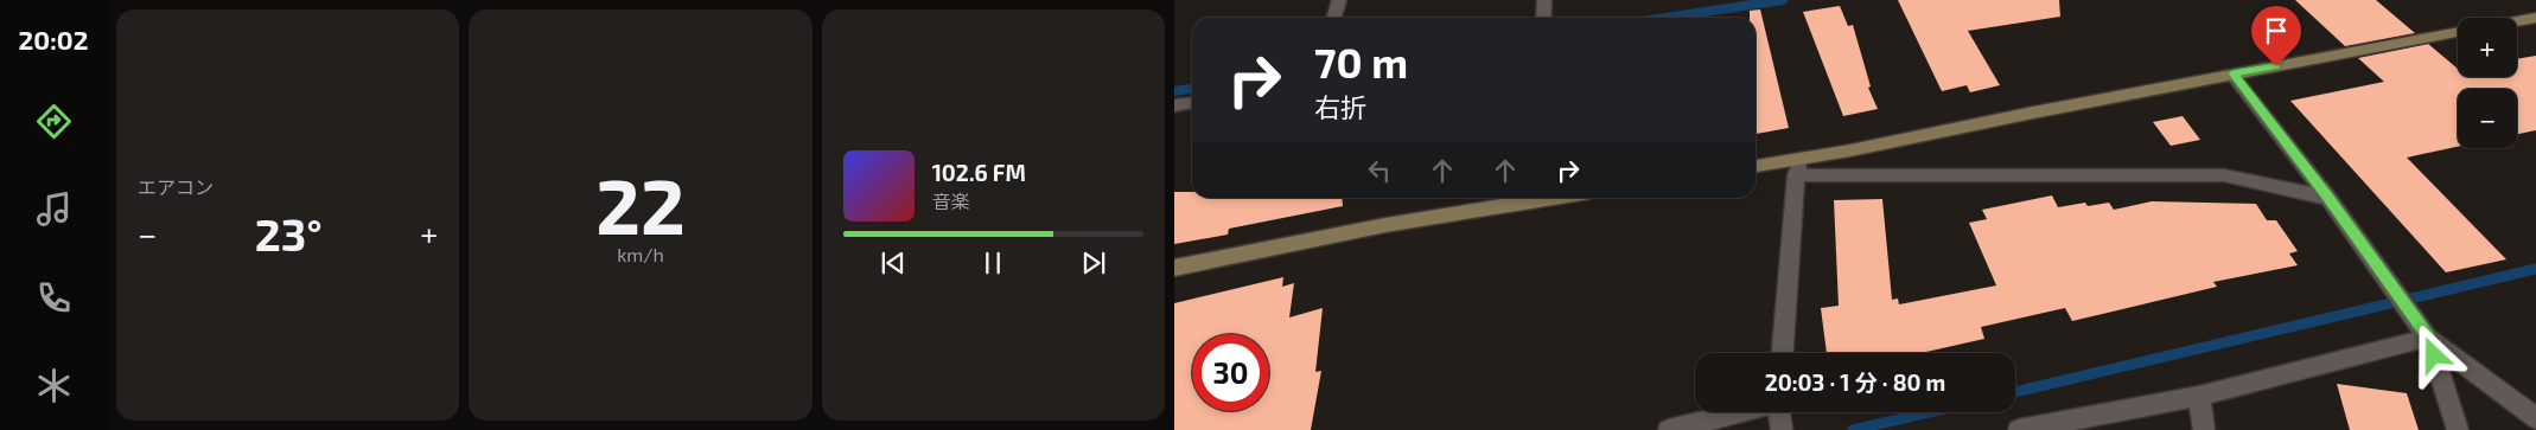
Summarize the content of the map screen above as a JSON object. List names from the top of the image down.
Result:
{
  "page": {
    "tabs": "20:02",
    "tile": [
      "エアコン",
      ["22", "km/h"]
    ],
    "map_buttons": ["+", "−"],
    "turn": ["70 m", "右折"],
    "song": ["102.6 FM", "音楽"],
    "heat": ["−", "23°", "+"],
    "limit": "30",
    "trip": "20:03 · 1 分 · 80 m"
  }
}
